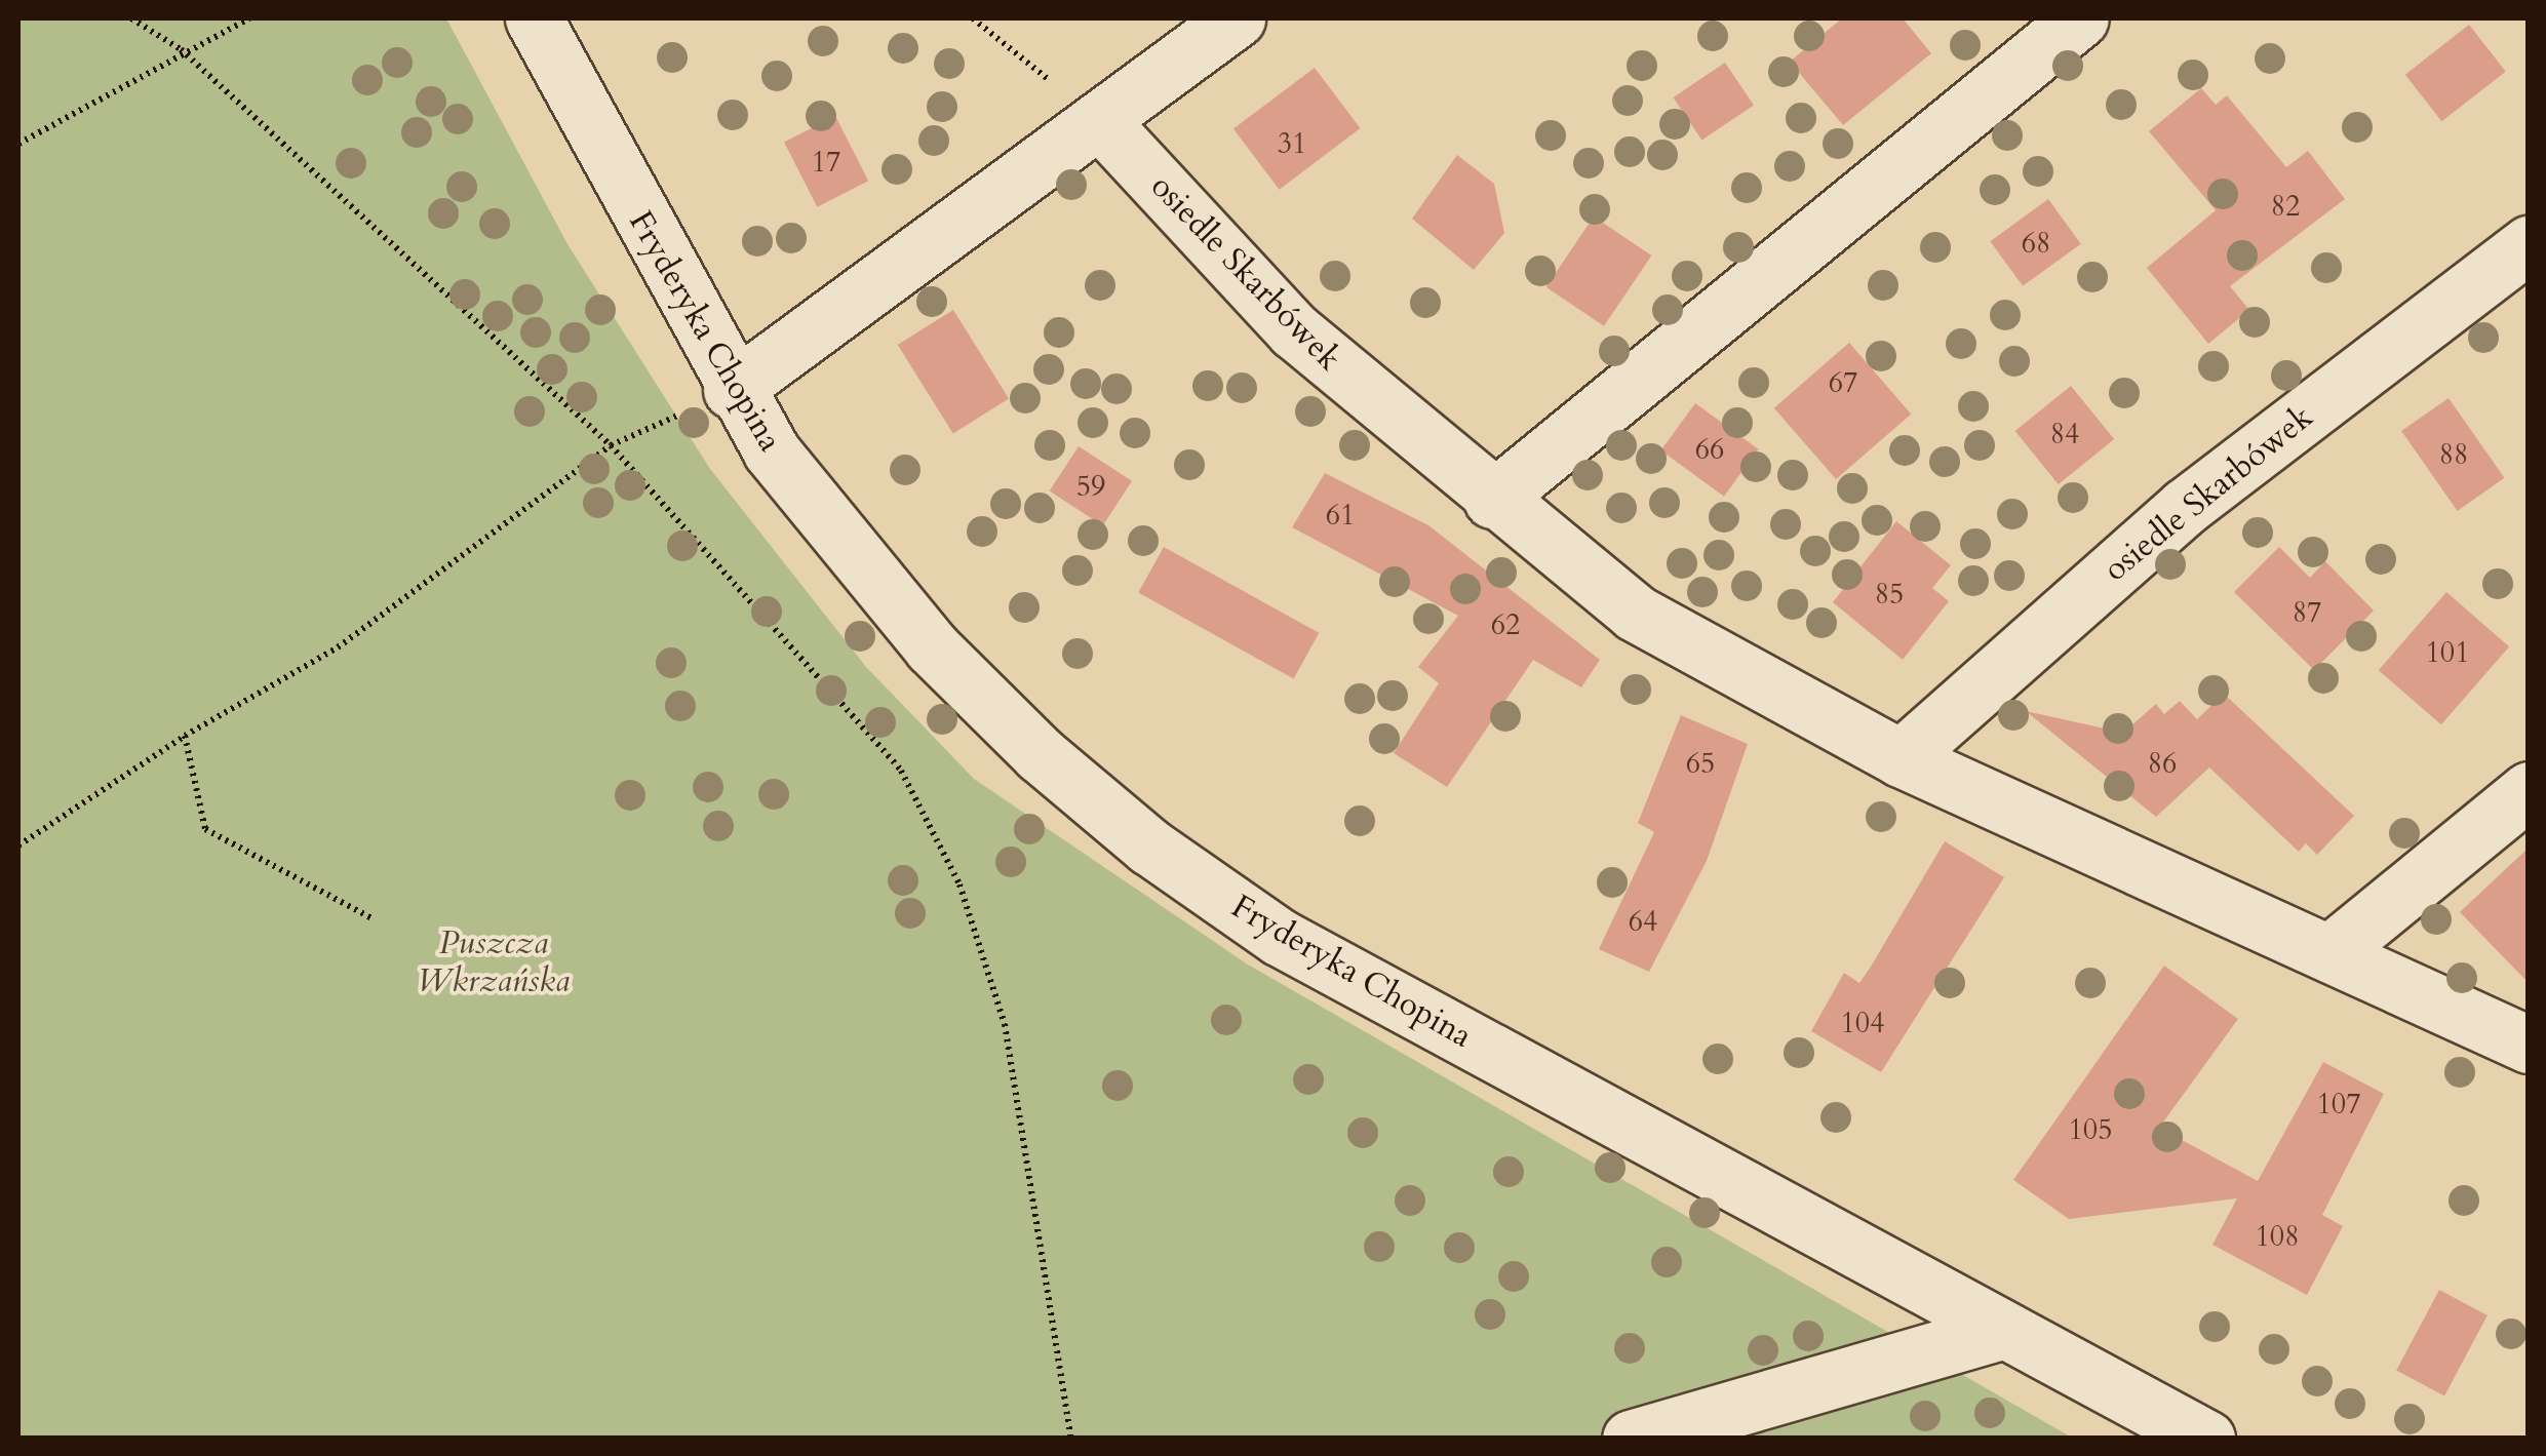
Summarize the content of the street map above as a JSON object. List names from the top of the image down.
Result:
{
  "streets": {
    "street": ["osiedle Skarbówek", "Fryderyka Chopina"]
  },
  "parks": ["Puszcza Wkrzańska"],
  "house_numbers": [
    "31",
    "17",
    "82",
    "68",
    "67",
    "84",
    "66",
    "88",
    "59",
    "61",
    "85",
    "87",
    "62",
    "101",
    "65",
    "86",
    "64",
    "104",
    "107",
    "105",
    "108"
  ]
}
